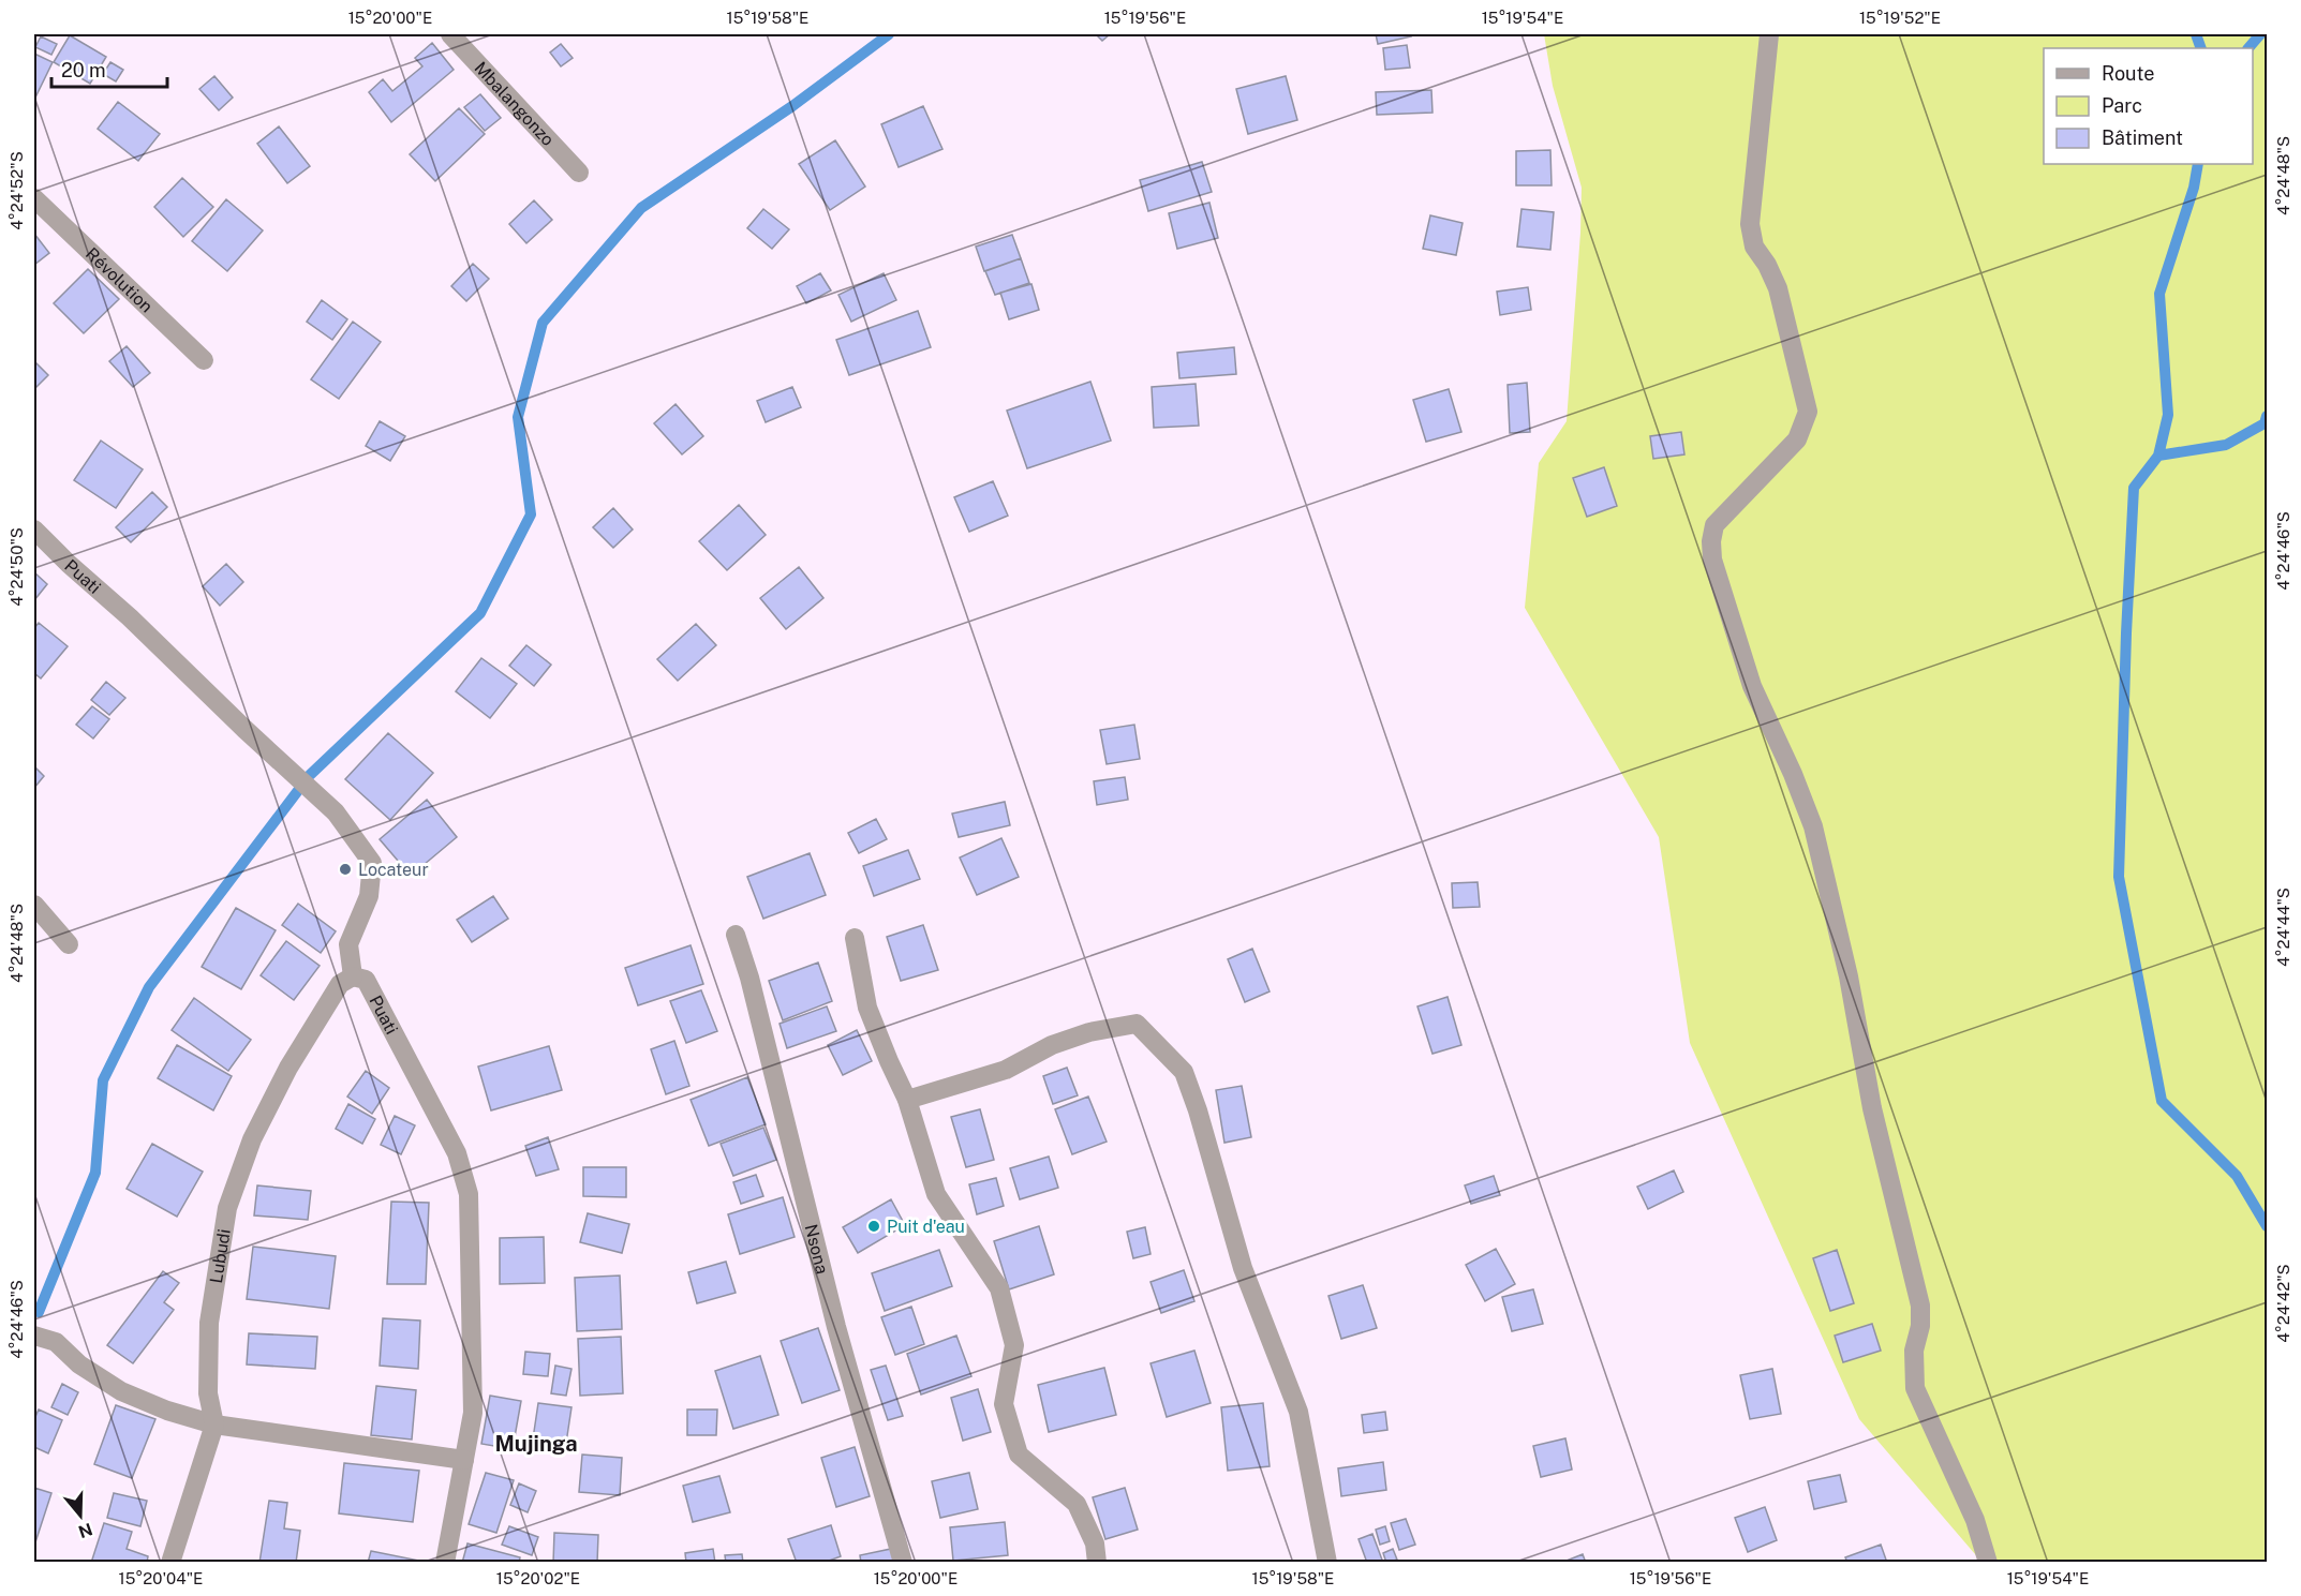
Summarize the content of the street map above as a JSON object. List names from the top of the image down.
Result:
{
  "streets": {
    "street": [
      "Mbalangonzo",
      "Révolution",
      "Puati",
      "Nsona",
      "Lubudi"
    ]
  },
  "crossings": [
    ["Puati", "Lubudi"]
  ],
  "districts": ["Mujinga"],
  "places": ["Locateur", "Puit d'eau"],
  "legend": ["Route", "Parc", "Bâtiment"],
  "scale_bar": "20 m",
  "north": "bottom",
  "coordinates": [
    "15°20'00\"E",
    "15°19'58\"E",
    "15°19'56\"E",
    "15°19'54\"E",
    "15°19'52\"E",
    "4°24'48\"S",
    "4°24'52\"S",
    "4°24'46\"S",
    "4°24'50\"S",
    "4°24'44\"S",
    "4°24'42\"S",
    "15°20'04\"E",
    "15°20'02\"E"
  ]
}
